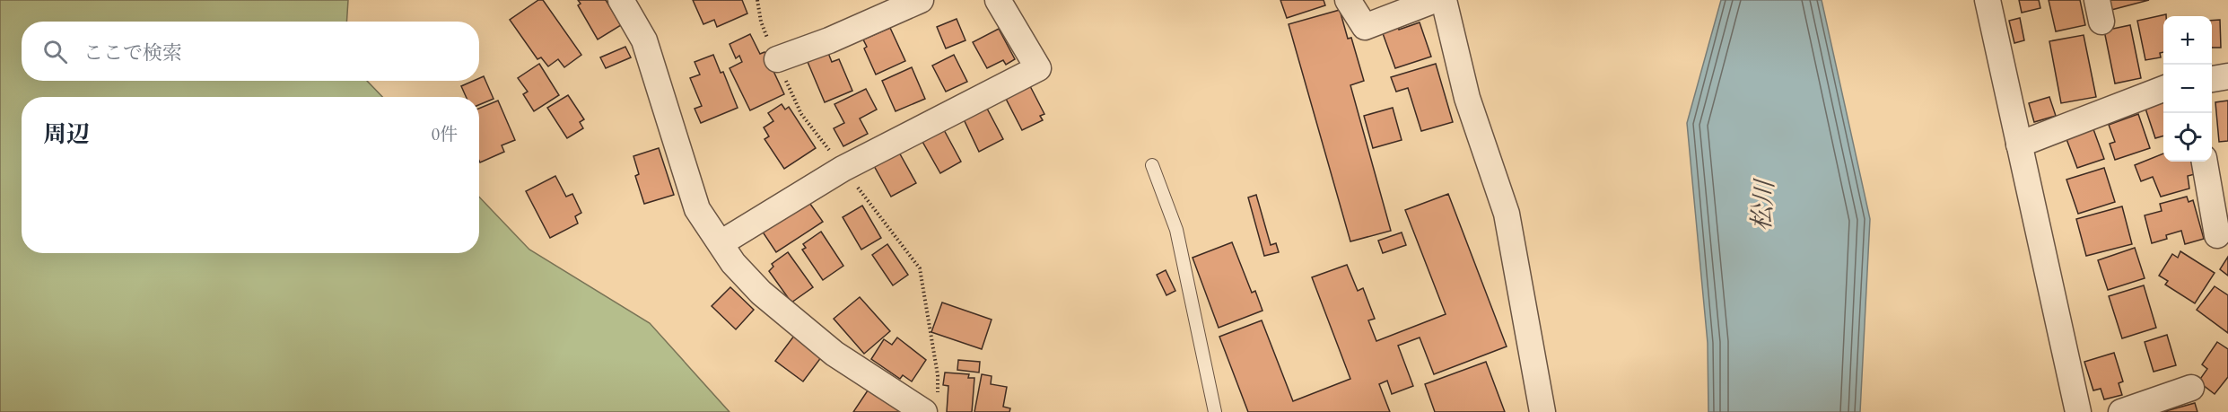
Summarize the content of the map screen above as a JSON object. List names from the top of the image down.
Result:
{
  "water": ["松川"],
  "page": {
    "map_buttons": ["+", "−"],
    "search": "ここで検索",
    "heading": ["周辺", "0件"]
  }
}
